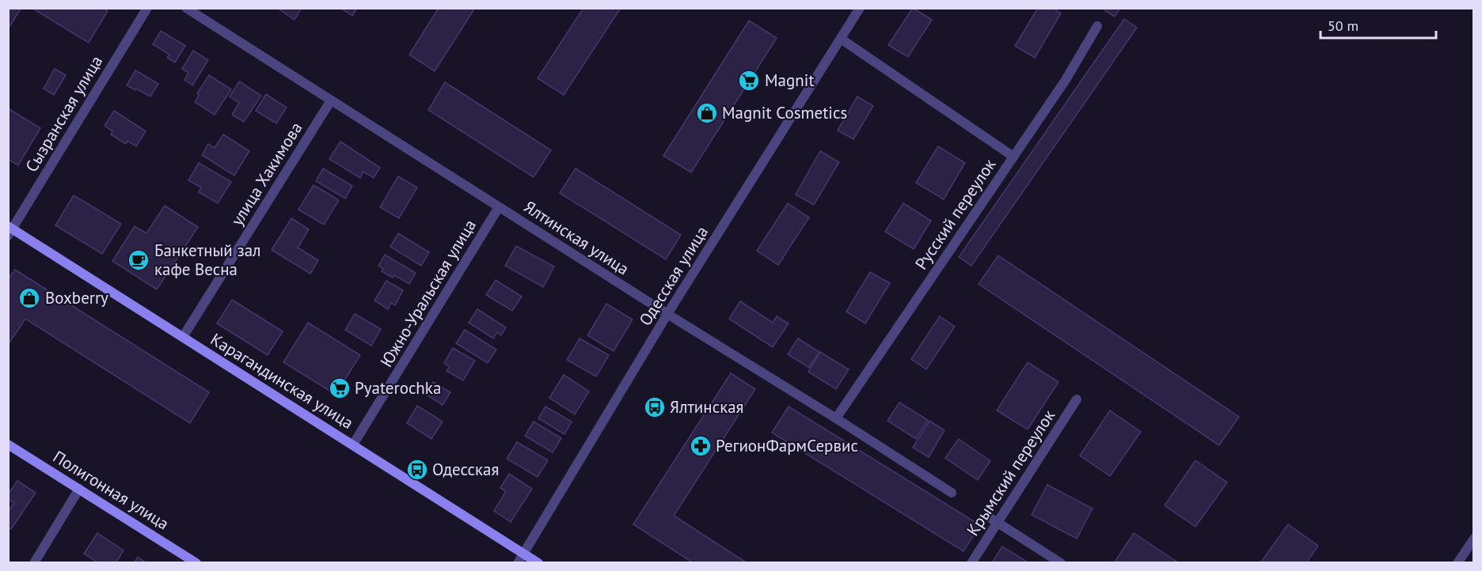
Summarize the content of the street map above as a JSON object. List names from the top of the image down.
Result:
{
  "streets": {
    "main road": ["Карагандинская улица", "Полигонная улица"],
    "street": [
      "Сызранская улица",
      "улица Хакимова",
      "Русский переулок",
      "Ялтинская улица",
      "Одесская улица",
      "Южно-Уральская улица",
      "Крымский переулок"
    ]
  },
  "crossings": [
    ["Сызранская улица", "Карагандинская улица"],
    ["улица Хакимова", "Ялтинская улица"],
    ["улица Хакимова", "Карагандинская улица"],
    ["Русский переулок", "Ялтинская улица"],
    ["Ялтинская улица", "Одесская улица"],
    ["Ялтинская улица", "Южно-Уральская улица"],
    ["Одесская улица", "Карагандинская улица"],
    ["Южно-Уральская улица", "Карагандинская улица"]
  ],
  "places": {
    "supermarket": ["Magnit", "Pyaterochka"],
    "shop": ["Magnit Cosmetics", "Boxberry"],
    "cafe": ["Банкетный зал кафе Весна"],
    "bus stop": ["Ялтинская", "Одесская"],
    "pharmacy": ["РегионФармСервис"]
  },
  "scale_bar": "50 m"
}
